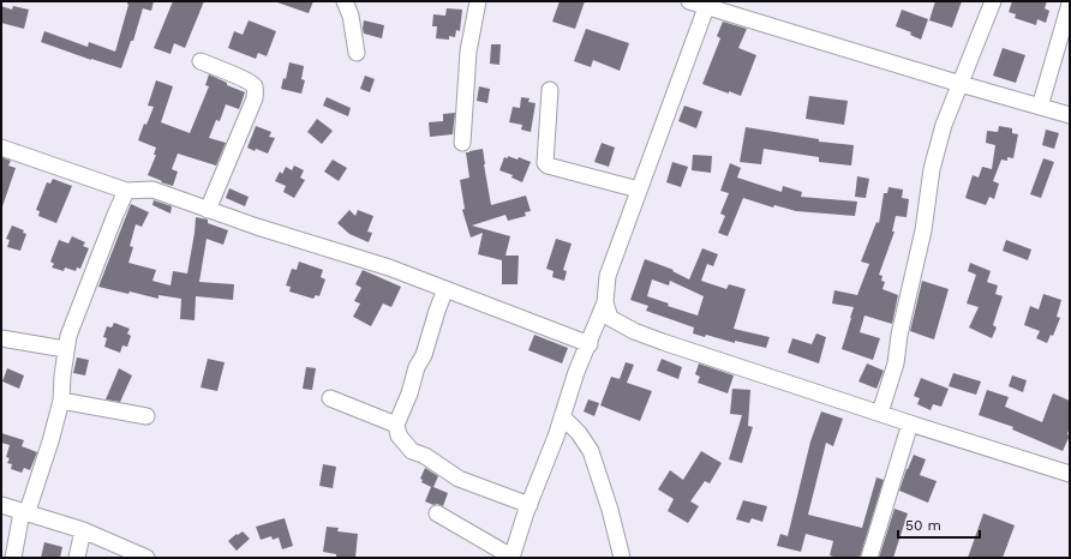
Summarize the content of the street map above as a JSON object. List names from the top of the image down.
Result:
{
  "scale_bar": "50 m"
}
